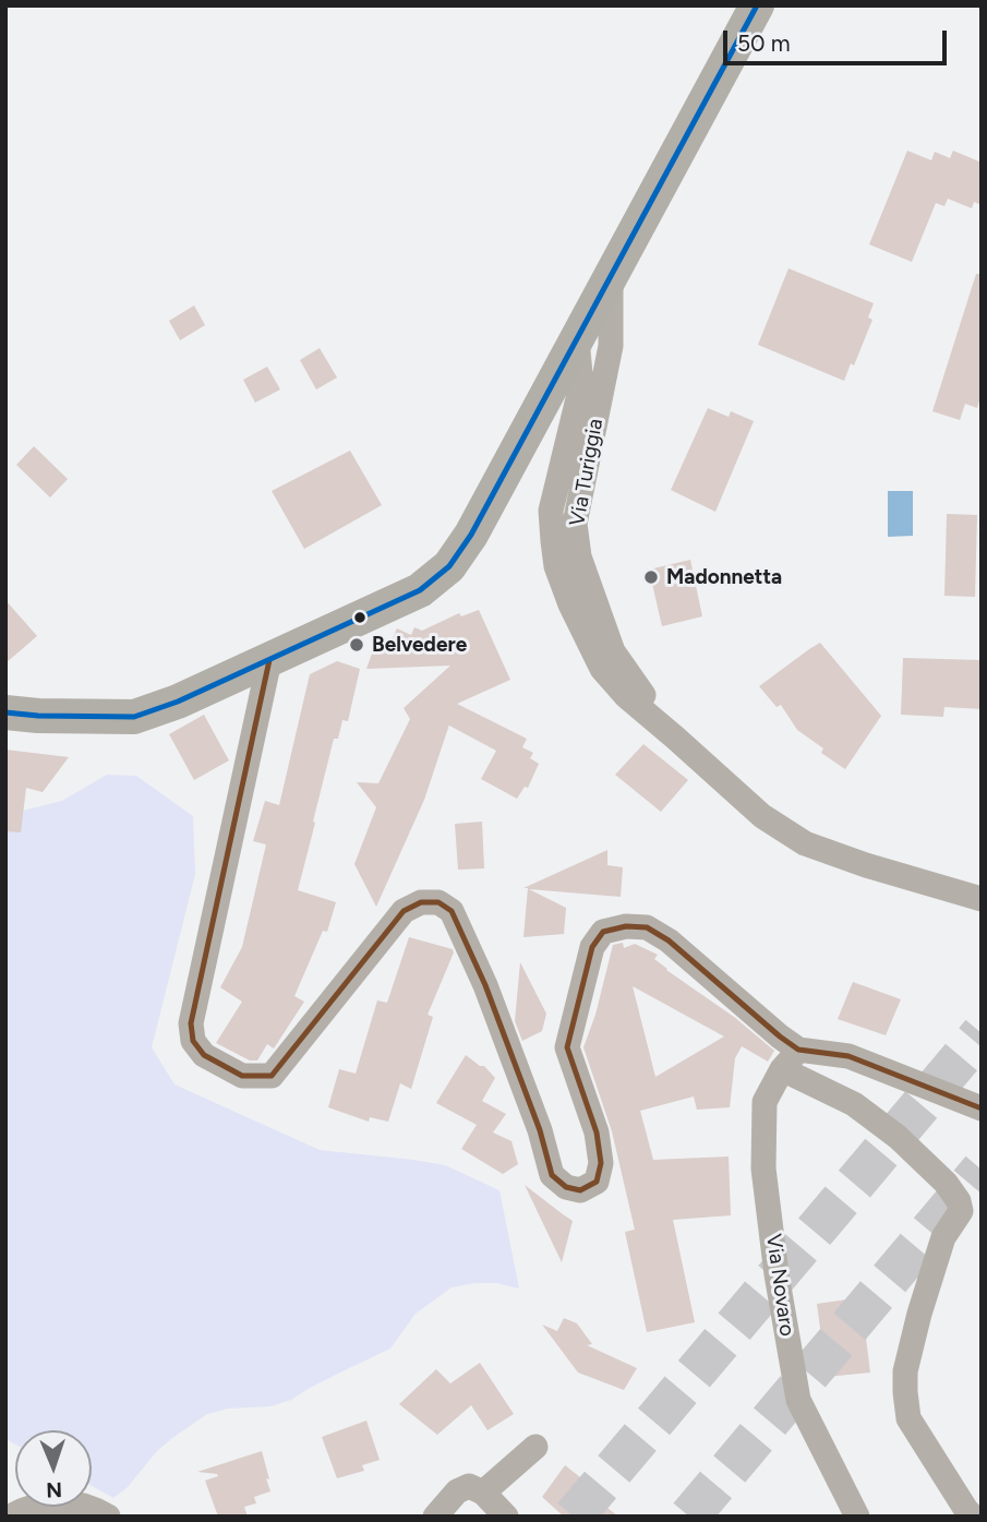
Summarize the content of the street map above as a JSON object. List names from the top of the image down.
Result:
{
  "streets": {
    "street": ["Via Turiggia", "Via Novaro"]
  },
  "places": ["Madonnetta", "Belvedere"],
  "scale_bar": "50 m",
  "north": "bottom"
}
